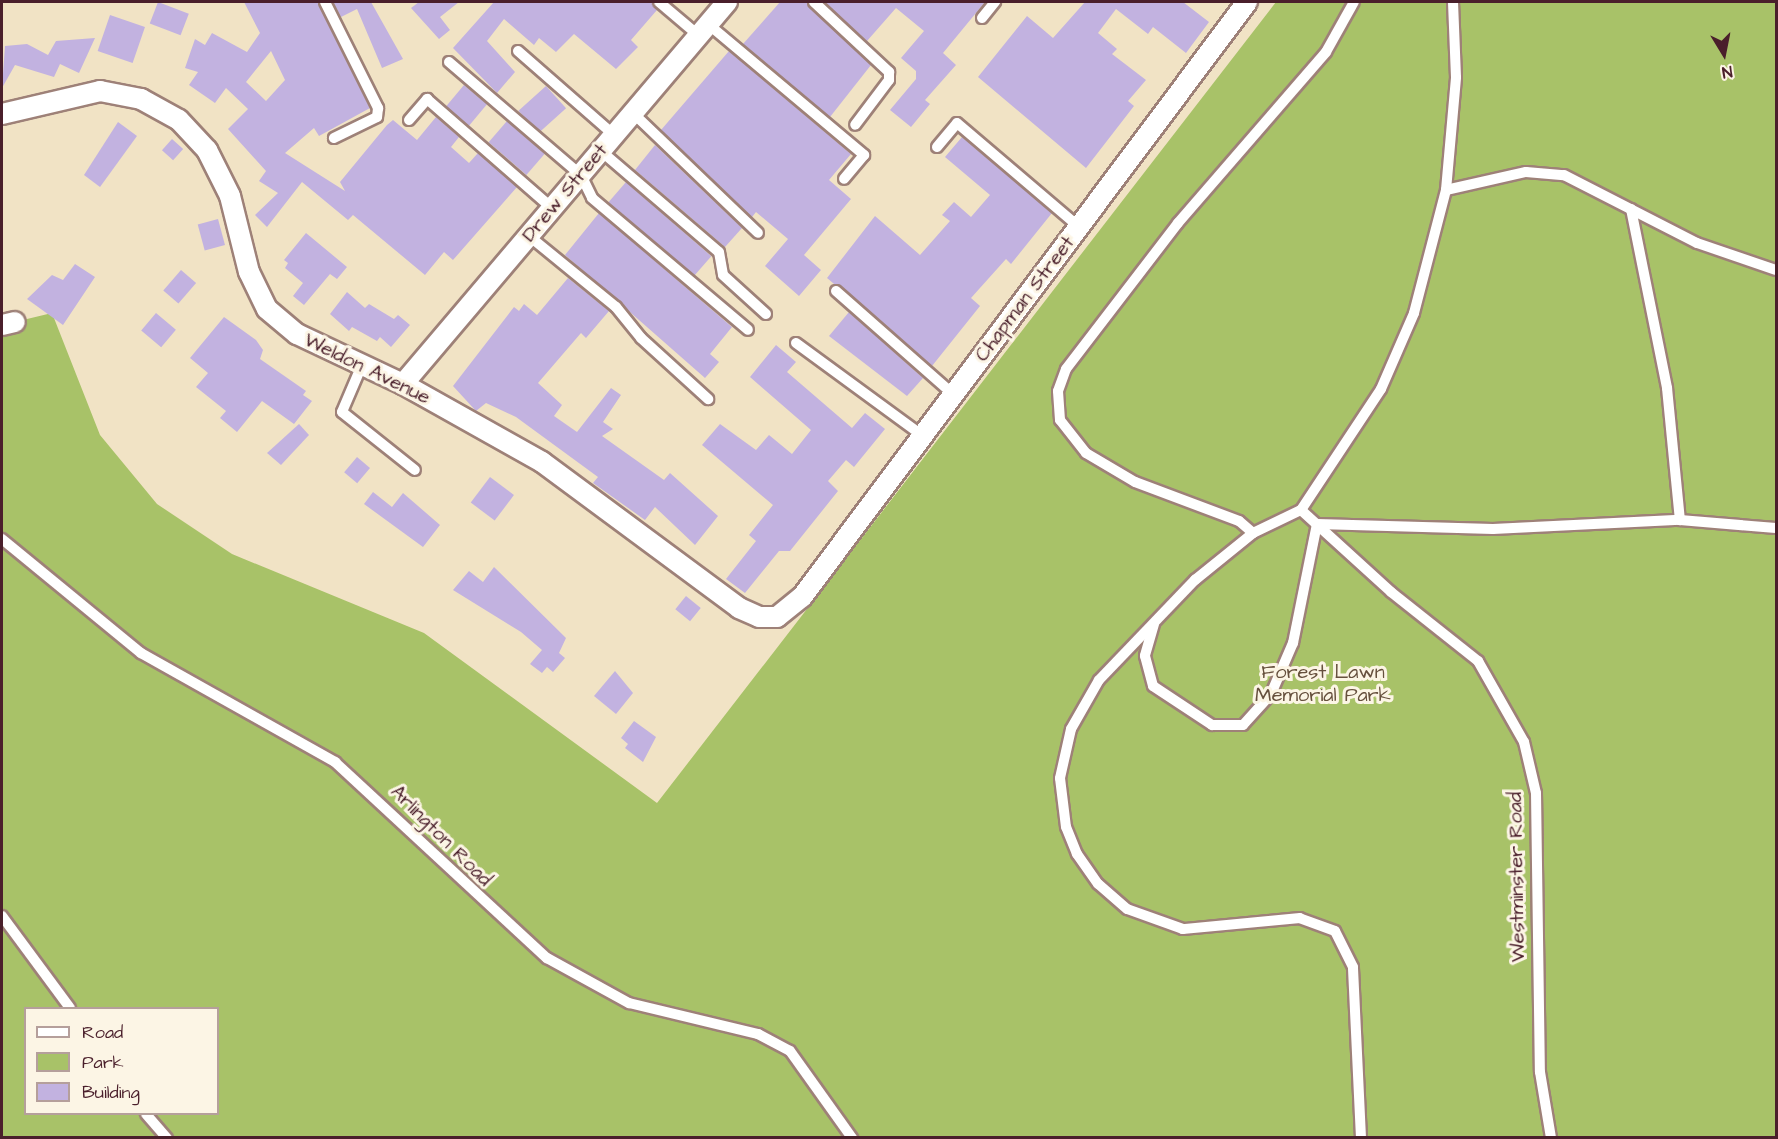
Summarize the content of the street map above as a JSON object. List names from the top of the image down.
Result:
{
  "streets": {
    "street": ["Drew Street", "Chapman Street", "Weldon Avenue"],
    "lane": ["Arlington Road", "Westminster Road"]
  },
  "crossings": [
    ["Drew Street", "Weldon Avenue"],
    ["Chapman Street", "Weldon Avenue"]
  ],
  "parks": ["Forest Lawn Memorial Park"],
  "legend": ["Road", "Park", "Building"],
  "north": "bottom"
}
